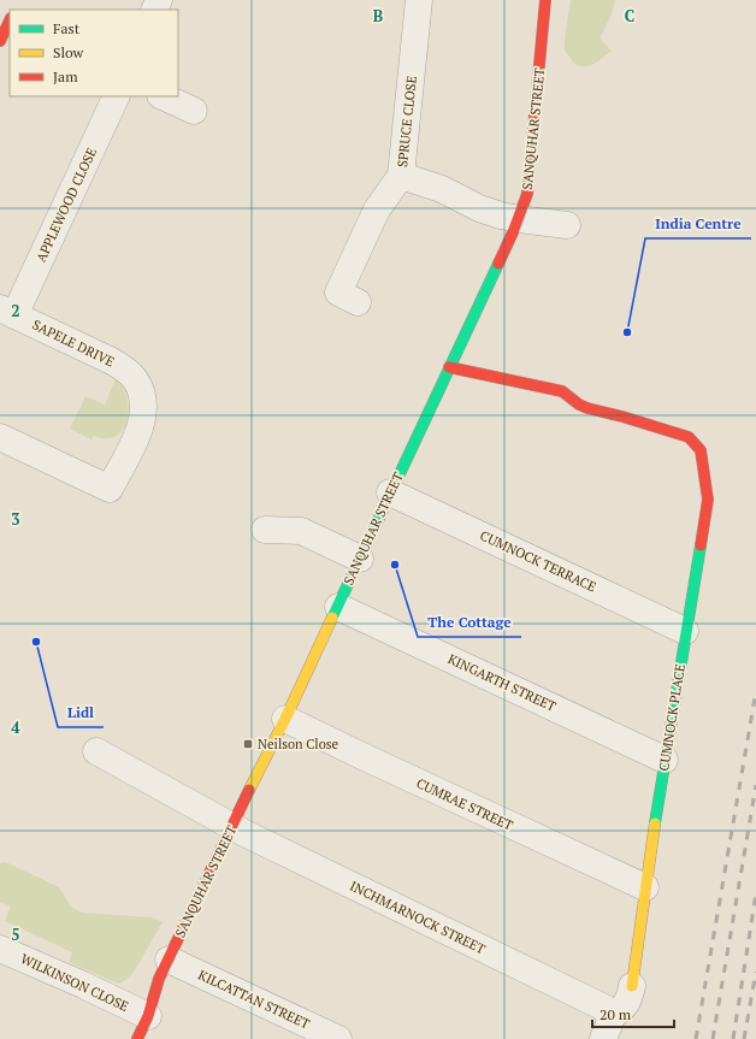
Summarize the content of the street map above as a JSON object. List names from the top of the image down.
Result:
{
  "streets": {
    "street": [
      "SPRUCE CLOSE",
      "SANQUHAR STREET",
      "APPLEWOOD CLOSE",
      "SAPELE DRIVE",
      "CUMNOCK TERRACE",
      "KINGARTH STREET",
      "CUMNOCK PLACE",
      "CUMRAE STREET",
      "INCHMARNOCK STREET",
      "WILKINSON CLOSE",
      "KILCATTAN STREET"
    ]
  },
  "crossings": [
    ["SPRUCE CLOSE", "SANQUHAR STREET"],
    ["SANQUHAR STREET", "CUMNOCK TERRACE"],
    ["SANQUHAR STREET", "KINGARTH STREET"],
    ["SANQUHAR STREET", "CUMNOCK PLACE"],
    ["SANQUHAR STREET", "CUMRAE STREET"],
    ["SANQUHAR STREET", "INCHMARNOCK STREET"],
    ["SANQUHAR STREET", "WILKINSON CLOSE"],
    ["SANQUHAR STREET", "KILCATTAN STREET"],
    ["APPLEWOOD CLOSE", "SAPELE DRIVE"],
    ["CUMNOCK TERRACE", "CUMNOCK PLACE"],
    ["KINGARTH STREET", "CUMNOCK PLACE"],
    ["CUMNOCK PLACE", "CUMRAE STREET"]
  ],
  "places": {
    "other": ["India Centre", "The Cottage", "Lidl"],
    "transit": ["Neilson Close"]
  },
  "legend": ["Fast", "Slow", "Jam"],
  "scale_bar": "20 m",
  "grid": {
    "columns": ["B", "C"],
    "rows": [
      "2",
      "3",
      "4",
      "5"
    ]
  }
}
